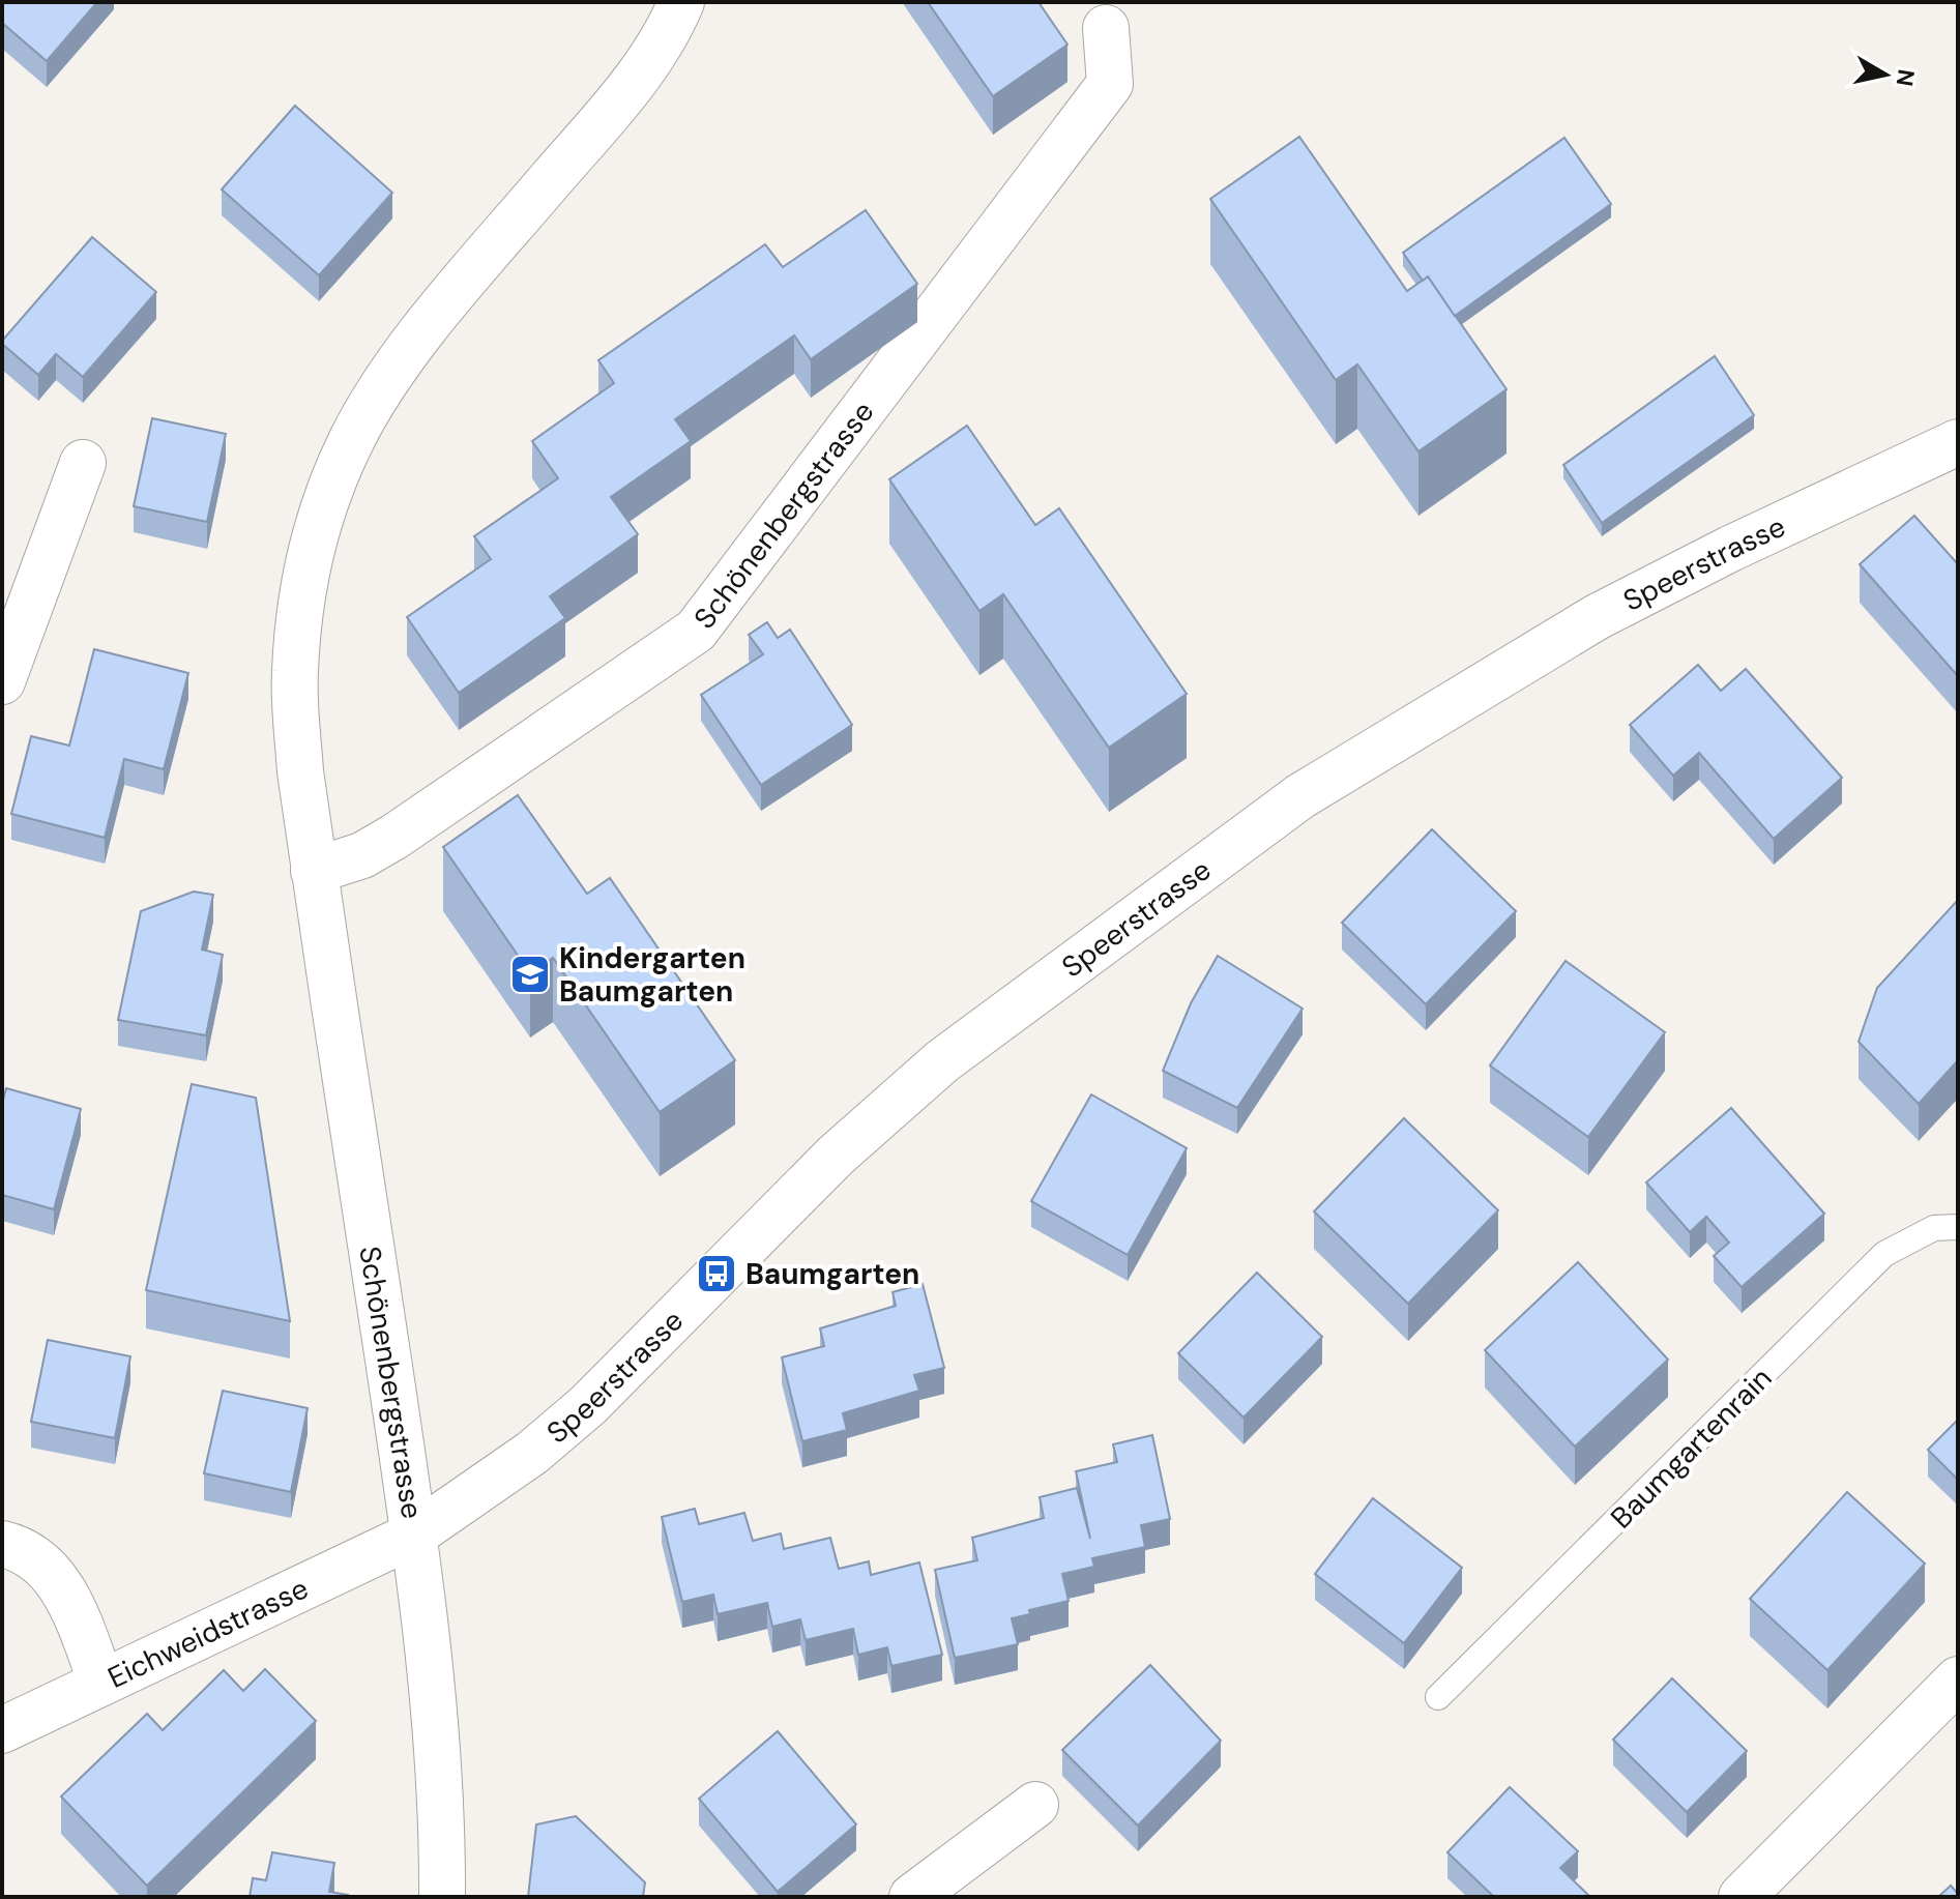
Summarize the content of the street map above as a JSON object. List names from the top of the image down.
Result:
{
  "streets": {
    "street": ["Schönenbergstrasse", "Speerstrasse", "Eichweidstrasse"],
    "lane": ["Baumgartenrain"]
  },
  "crossings": [
    ["Schönenbergstrasse", "Speerstrasse"],
    ["Schönenbergstrasse", "Eichweidstrasse"],
    ["Speerstrasse", "Eichweidstrasse"]
  ],
  "places": {
    "school or university": ["Kindergarten Baumgarten"],
    "bus stop": ["Baumgarten"]
  },
  "north": "right"
}
